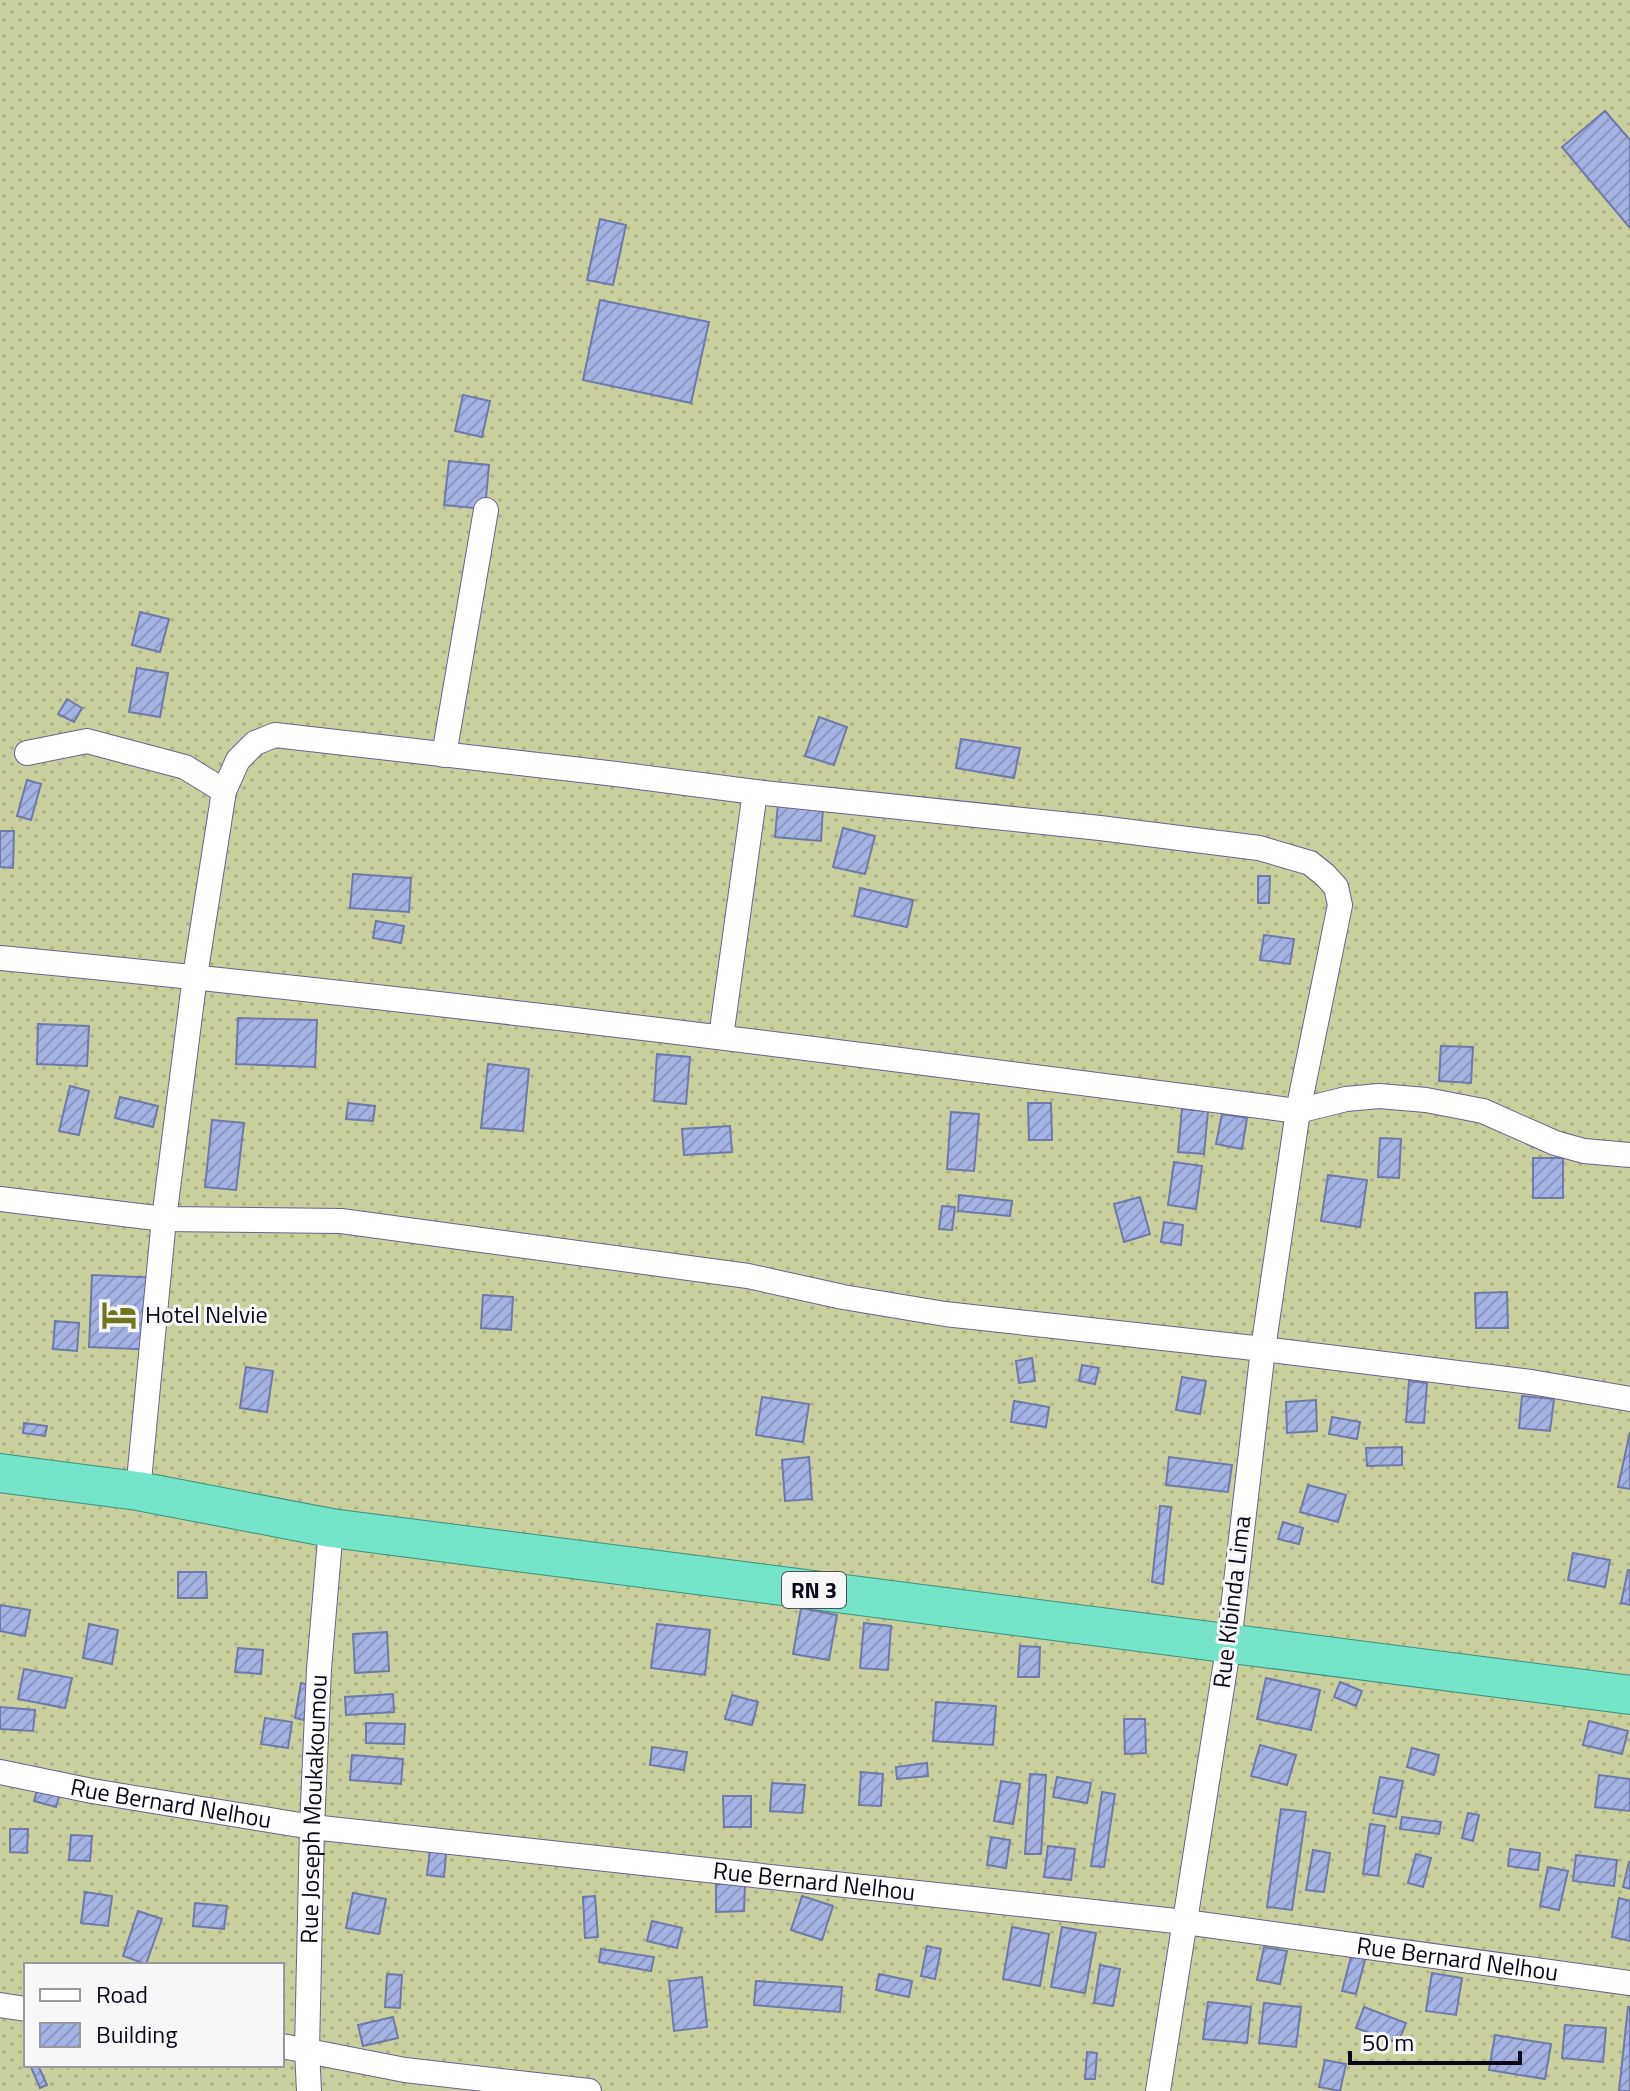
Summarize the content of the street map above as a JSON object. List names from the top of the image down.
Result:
{
  "streets": {
    "highway": ["RN 3"],
    "street": ["Rue Kibinda Lima", "Rue Bernard Nelhou", "Rue Joseph Moukakoumou"]
  },
  "crossings": [
    ["RN 3", "Rue Kibinda Lima"],
    ["RN 3", "Rue Joseph Moukakoumou"],
    ["Rue Kibinda Lima", "Rue Bernard Nelhou"],
    ["Rue Bernard Nelhou", "Rue Joseph Moukakoumou"]
  ],
  "places": {
    "hotel": ["Hotel Nelvie"]
  },
  "legend": ["Road", "Building"],
  "scale_bar": "50 m"
}
